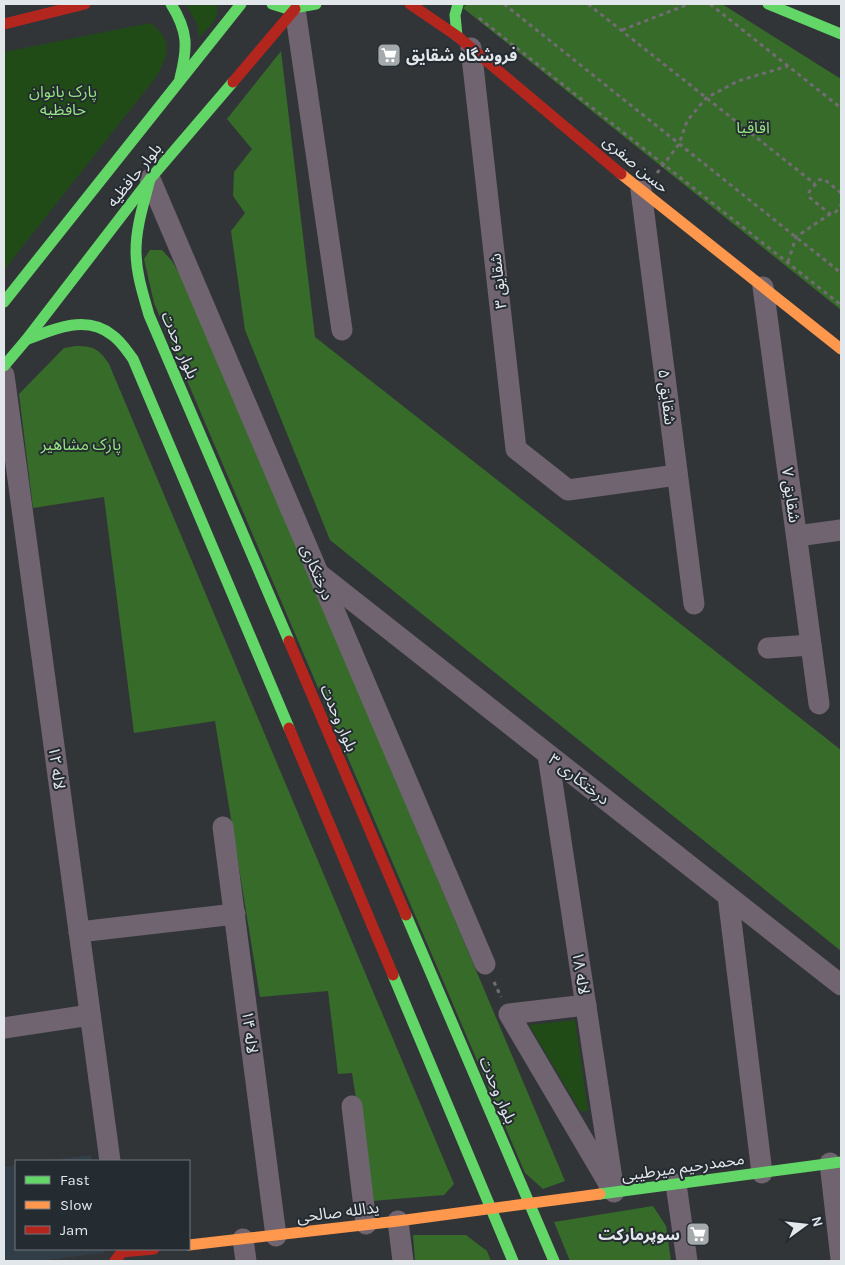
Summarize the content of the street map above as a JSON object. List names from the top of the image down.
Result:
{
  "streets": {
    "street": [
      "حسن صفری",
      "بلوار حافظیه",
      "شقایق ۳",
      "بلوار وحدت",
      "شقایق ۵",
      "شقایق ۷",
      "درختکاری",
      "لاله ۱۲",
      "درختکاری ۳",
      "لاله ۱۸",
      "لاله ۱۴",
      "محمدرحیم میرطیبی",
      "یدالله صالحی"
    ]
  },
  "crossings": [
    ["حسن صفری", "شقایق ۳"],
    ["حسن صفری", "شقایق ۵"],
    ["حسن صفری", "شقایق ۷"],
    ["بلوار حافظیه", "بلوار وحدت"],
    ["بلوار حافظیه", "درختکاری"],
    ["شقایق ۳", "شقایق ۵"],
    ["بلوار وحدت", "درختکاری"],
    ["بلوار وحدت", "محمدرحیم میرطیبی"],
    ["درختکاری", "درختکاری ۳"],
    ["درختکاری ۳", "لاله ۱۸"],
    ["لاله ۱۸", "محمدرحیم میرطیبی"],
    ["لاله ۱۴", "یدالله صالحی"],
    ["محمدرحیم میرطیبی", "یدالله صالحی"]
  ],
  "parks": ["پارک بانوان حافظیه", "اقاقیا", "پارک مشاهیر"],
  "places": {
    "supermarket": ["فروشگاه شقایق", "سوپرمارکت"]
  },
  "legend": ["Fast", "Slow", "Jam"],
  "north": "right"
}
